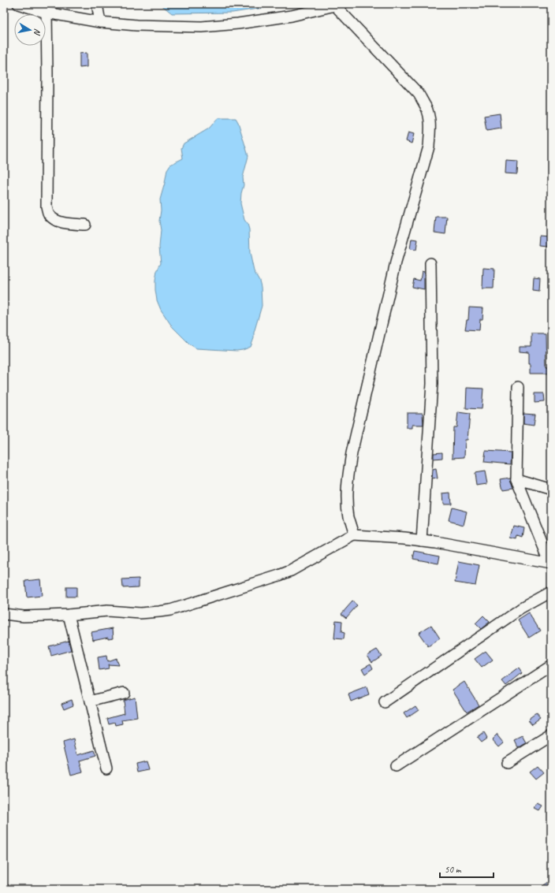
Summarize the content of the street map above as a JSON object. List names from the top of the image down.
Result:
{
  "scale_bar": "50 m",
  "north": "right"
}
